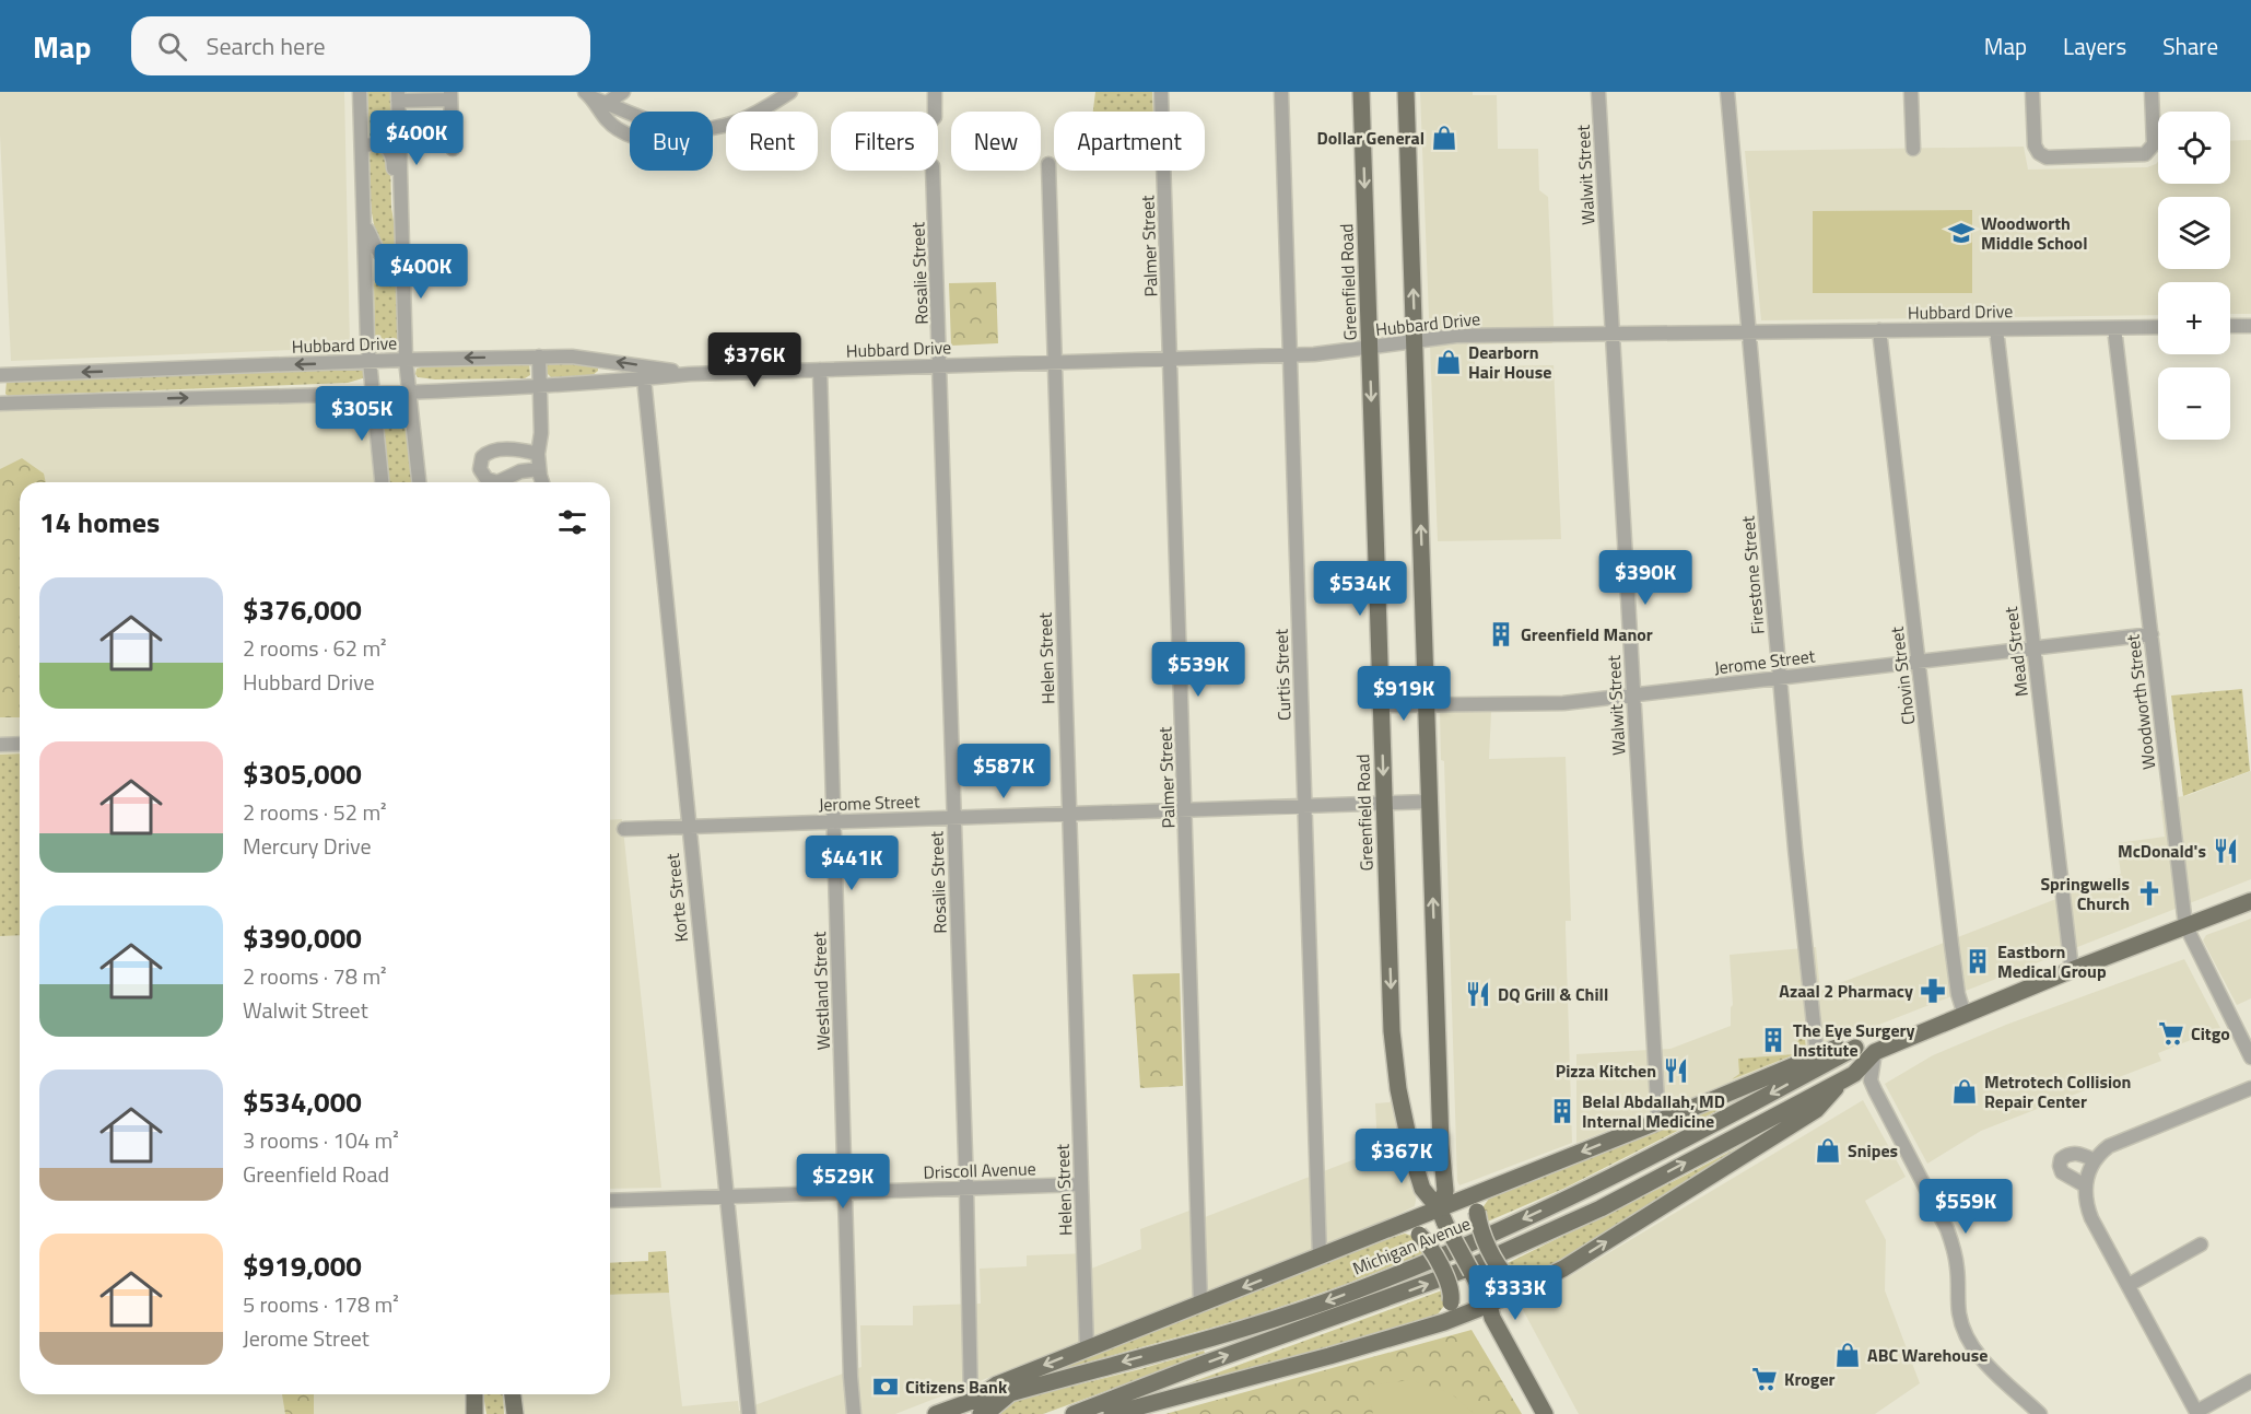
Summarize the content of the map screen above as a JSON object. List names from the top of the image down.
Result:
{
  "streets": {
    "main road": ["Greenfield Road", "Michigan Avenue"],
    "street": [
      "Walwit Street",
      "Palmer Street",
      "Rosalie Street",
      "Hubbard Drive",
      "Firestone Street",
      "Mead Street",
      "Helen Street",
      "Jerome Street",
      "Curtis Street",
      "Chovin Street",
      "Woodworth Street",
      "Korte Street",
      "Westland Street",
      "Driscoll Avenue"
    ]
  },
  "crossings": [
    ["Walwit Street", "Hubbard Drive"],
    ["Walwit Street", "Jerome Street"],
    ["Palmer Street", "Hubbard Drive"],
    ["Palmer Street", "Jerome Street"],
    ["Rosalie Street", "Hubbard Drive"],
    ["Rosalie Street", "Jerome Street"],
    ["Rosalie Street", "Driscoll Avenue"],
    ["Rosalie Street", "Michigan Avenue"],
    ["Greenfield Road", "Hubbard Drive"],
    ["Greenfield Road", "Jerome Street"],
    ["Hubbard Drive", "Firestone Street"],
    ["Hubbard Drive", "Mead Street"],
    ["Hubbard Drive", "Helen Street"],
    ["Hubbard Drive", "Curtis Street"],
    ["Hubbard Drive", "Chovin Street"],
    ["Hubbard Drive", "Woodworth Street"],
    ["Hubbard Drive", "Korte Street"],
    ["Hubbard Drive", "Westland Street"],
    ["Firestone Street", "Jerome Street"],
    ["Mead Street", "Jerome Street"],
    ["Helen Street", "Jerome Street"],
    ["Helen Street", "Driscoll Avenue"],
    ["Jerome Street", "Curtis Street"],
    ["Jerome Street", "Chovin Street"],
    ["Jerome Street", "Woodworth Street"],
    ["Jerome Street", "Korte Street"],
    ["Jerome Street", "Westland Street"],
    ["Korte Street", "Driscoll Avenue"],
    ["Westland Street", "Driscoll Avenue"]
  ],
  "places": {
    "shop": [
      "Dollar General",
      "Dearborn Hair House",
      "Metrotech Collision Repair Center",
      "Snipes",
      "ABC Warehouse"
    ],
    "school or university": ["Woodworth Middle School"],
    "building": [
      "Greenfield Manor",
      "Eastborn Medical Group",
      "The Eye Surgery Institute",
      "Belal Abdallah, MD Internal Medicine"
    ],
    "restaurant": ["McDonald's", "DQ Grill & Chill", "Pizza Kitchen"],
    "church": ["Springwells Church"],
    "pharmacy": ["Azaal 2 Pharmacy"],
    "supermarket": ["Citgo", "Kroger"],
    "bank": ["Citizens Bank"]
  },
  "page": {
    "header": "Map",
    "search": "Search here",
    "nav": ["Map", "Layers", "Share"],
    "price": [
      "$400K",
      "$400K",
      "$376K",
      "$305K",
      "$390K",
      "$534K",
      "$539K",
      "$919K",
      "$587K",
      "$441K",
      "$367K",
      "$529K",
      "$559K",
      "$333K"
    ],
    "map_buttons": ["+", "−"],
    "chip": [
      "Buy",
      "Rent",
      "Filters",
      "New",
      "Apartment"
    ],
    "heading": "14 homes",
    "list": [
      {
        "name": "$376,000",
        "note": "2 rooms · 62 m² · Hubbard Drive"
      },
      {
        "name": "$305,000",
        "note": "2 rooms · 52 m² · Mercury Drive"
      },
      {
        "name": "$390,000",
        "note": "2 rooms · 78 m² · Walwit Street"
      },
      {
        "name": "$534,000",
        "note": "3 rooms · 104 m² · Greenfield Road"
      },
      {
        "name": "$919,000",
        "note": "5 rooms · 178 m² · Jerome Street"
      }
    ]
  }
}
